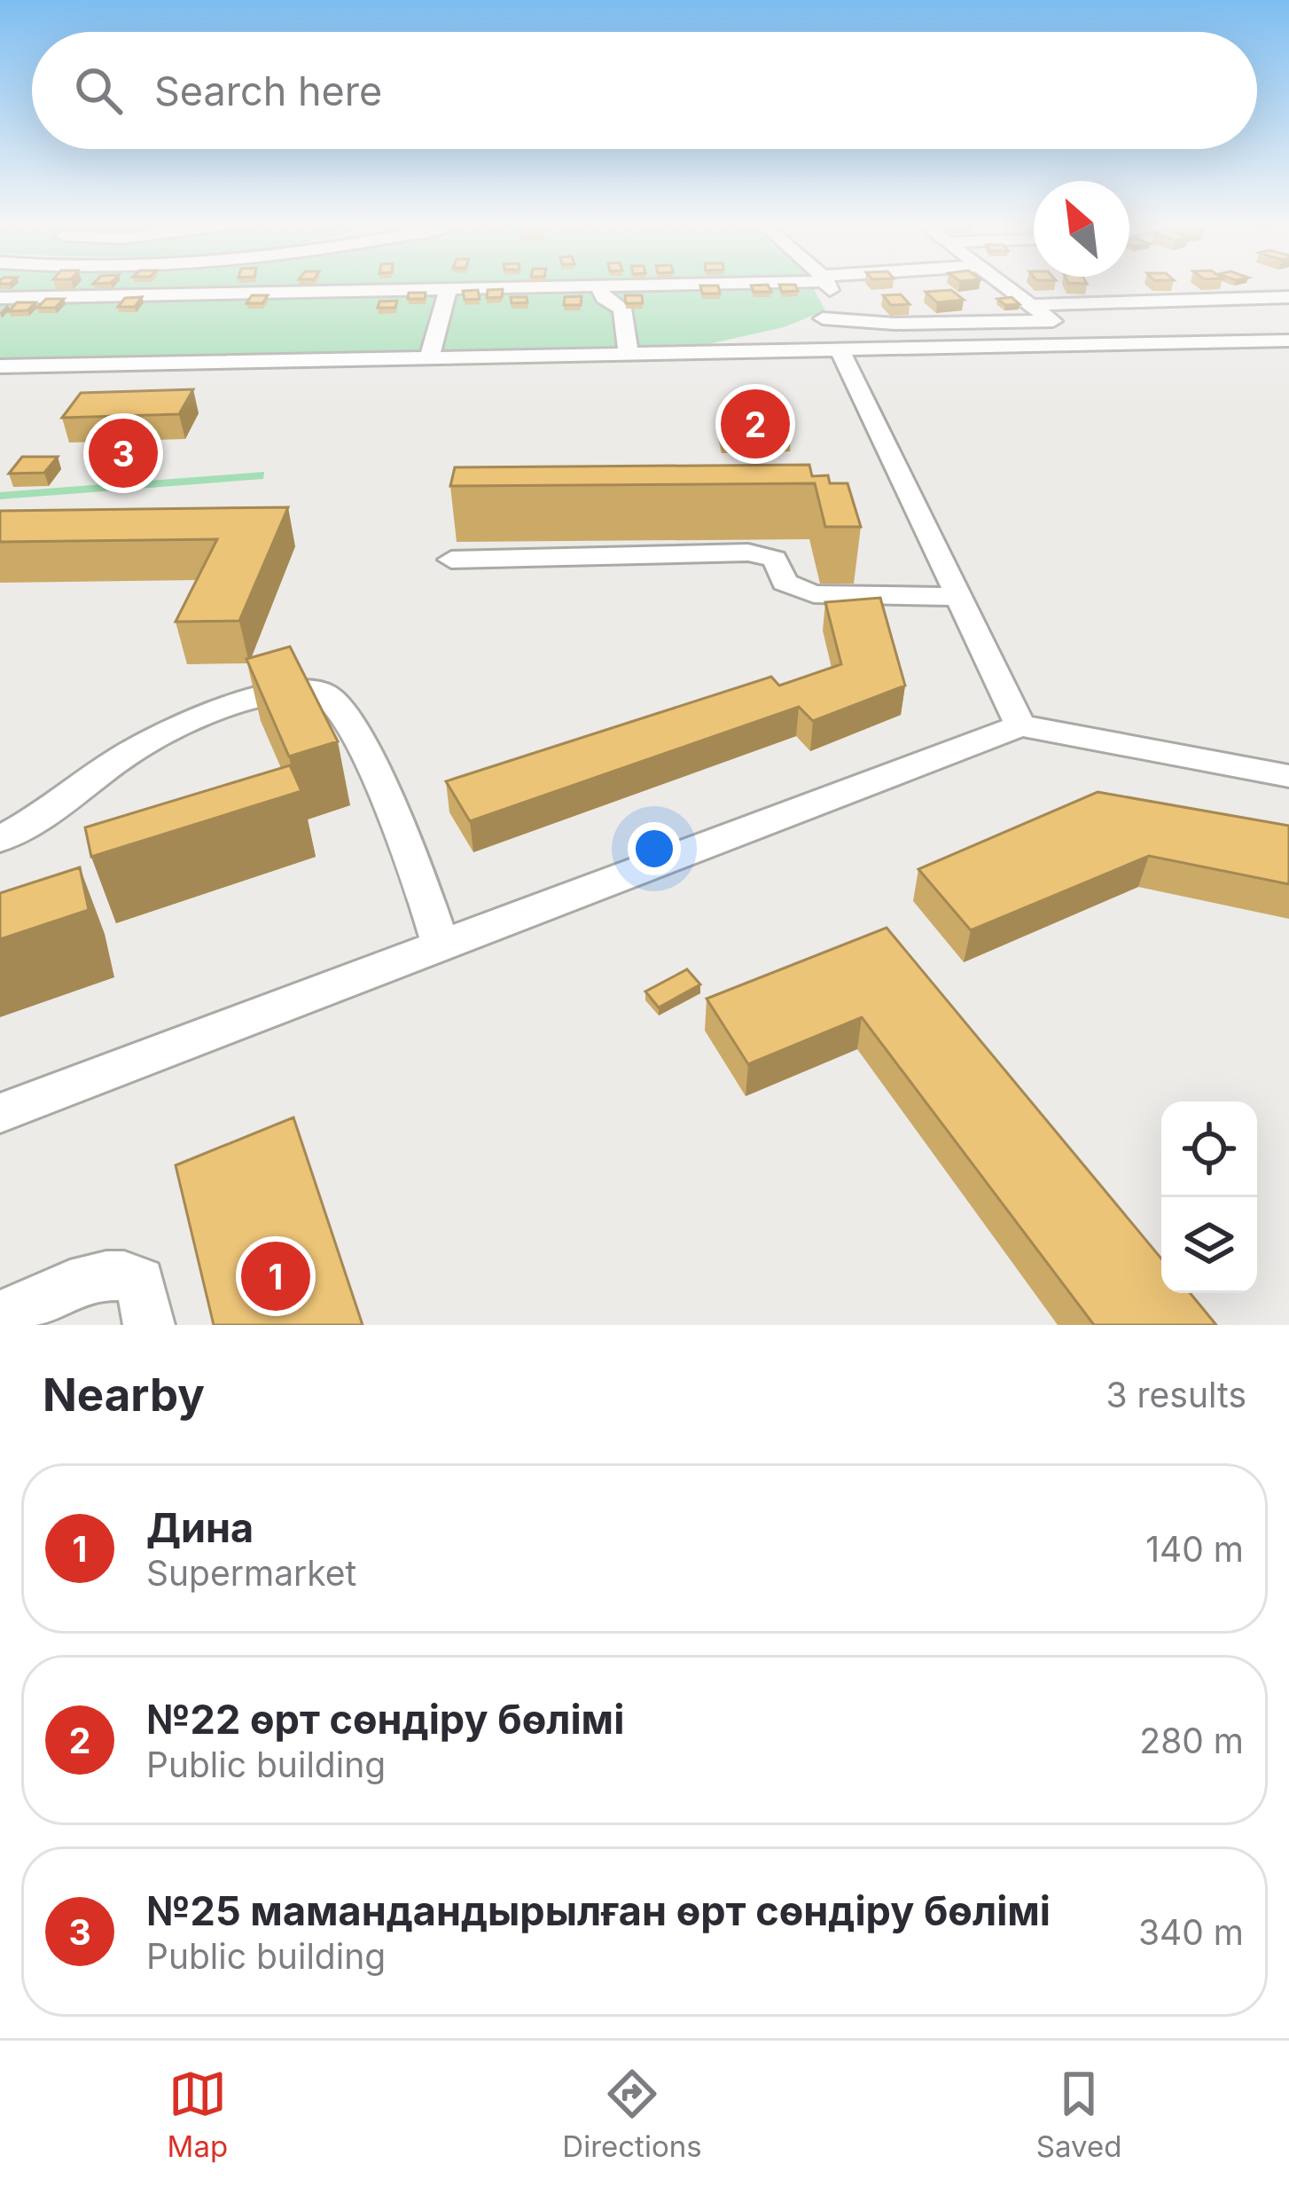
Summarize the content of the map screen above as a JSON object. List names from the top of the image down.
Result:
{
  "north": "top left",
  "page": {
    "search": "Search here",
    "pins": ["2", "3", "1"],
    "heading": ["Nearby", "3 results"],
    "list": [
      {
        "mark": "1",
        "name": "Дина",
        "note": "Supermarket",
        "value": "140 m"
      },
      {
        "mark": "2",
        "name": "№22 өрт сөндіру бөлімі",
        "note": "Public building",
        "value": "280 m"
      },
      {
        "mark": "3",
        "name": "№25 мамандандырылған өрт сөндіру бөлімі",
        "note": "Public building",
        "value": "340 m"
      }
    ],
    "nav": ["Map", "Directions", "Saved"]
  }
}
